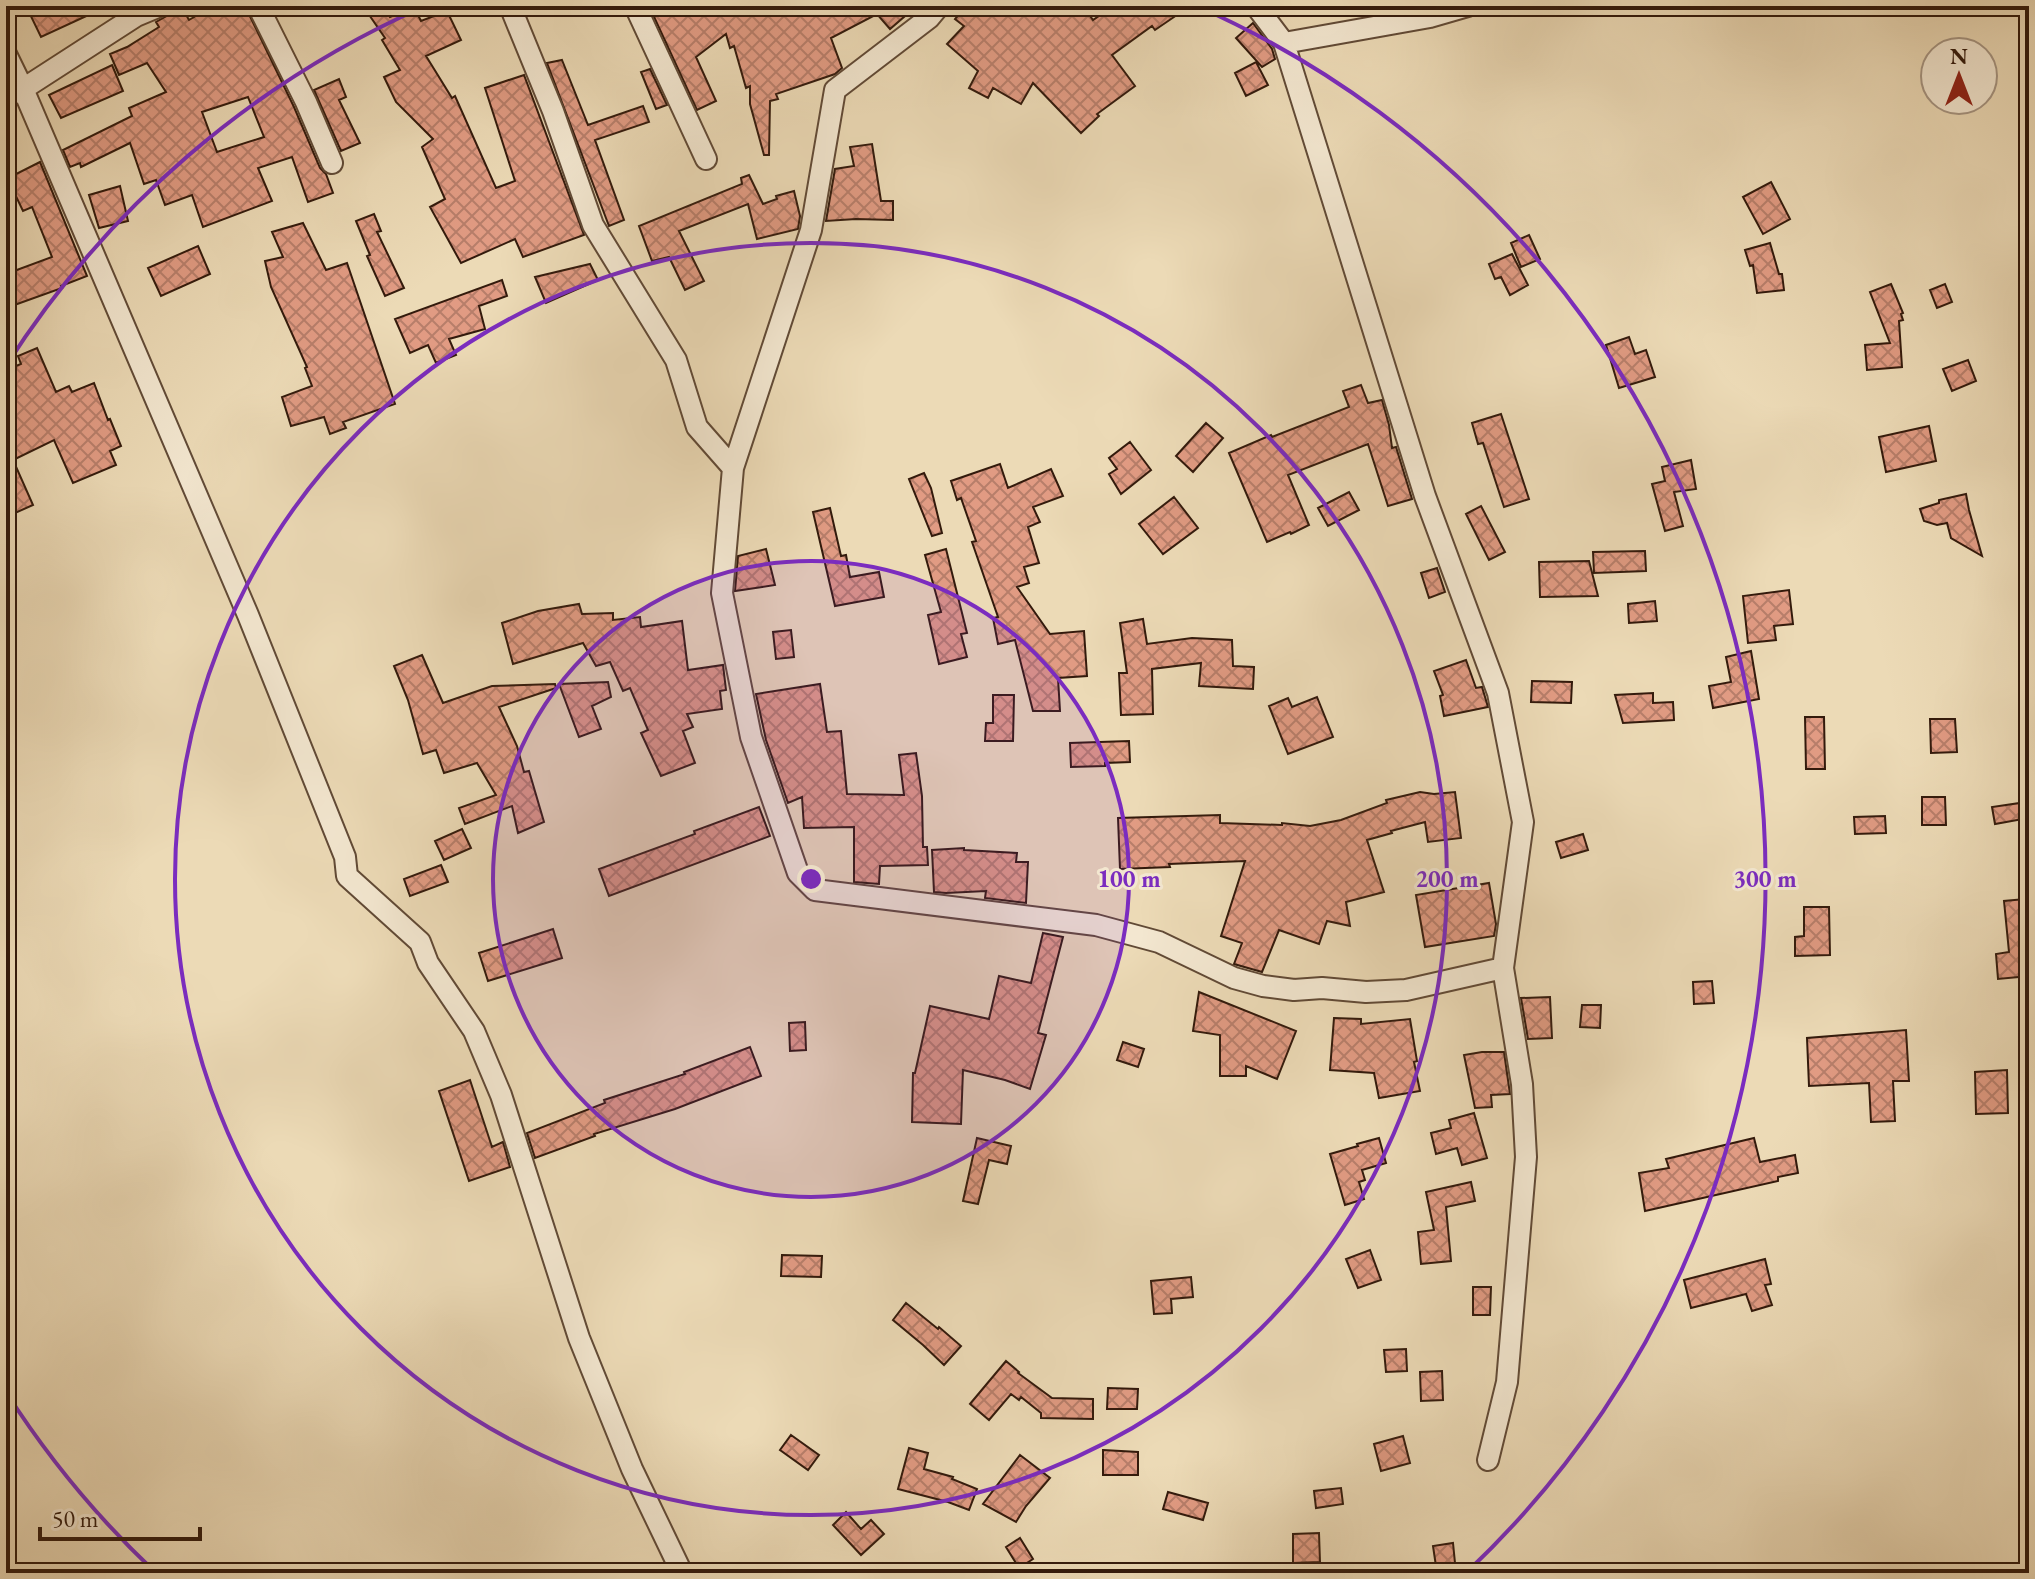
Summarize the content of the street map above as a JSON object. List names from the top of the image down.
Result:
{
  "scale_bar": "50 m",
  "north": "top",
  "rings": ["100 m", "200 m", "300 m"]
}
